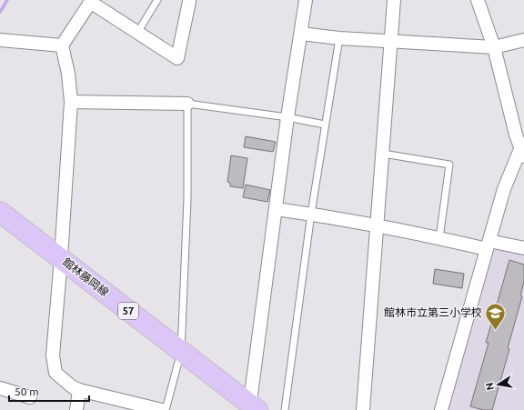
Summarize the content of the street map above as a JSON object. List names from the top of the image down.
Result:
{
  "streets": {
    "main road": ["館林藤岡線", "57"]
  },
  "places": {
    "school or university": ["館林市立第三小学校"]
  },
  "scale_bar": "50 m",
  "north": "left"
}
